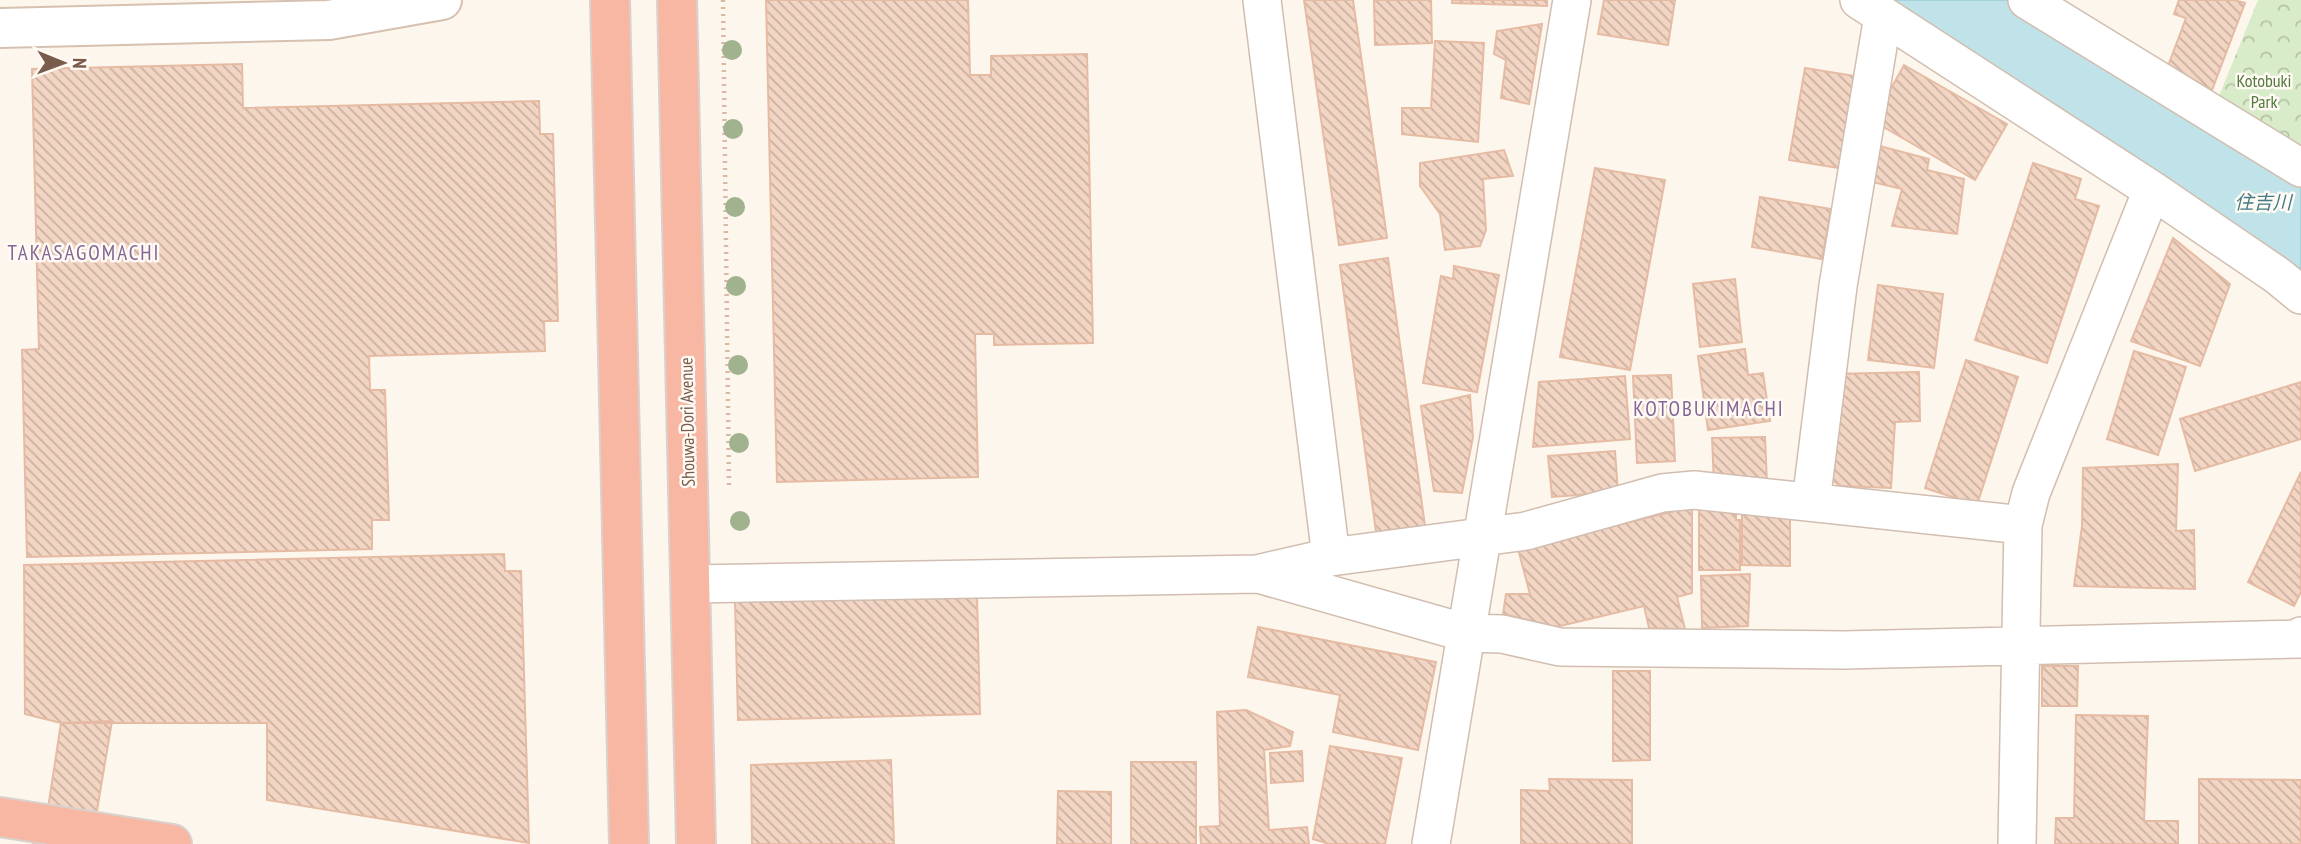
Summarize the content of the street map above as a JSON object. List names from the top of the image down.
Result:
{
  "streets": {
    "highway": ["Shouwa-Dori Avenue"]
  },
  "districts": ["TAKASAGOMACHI", "KOTOBUKIMACHI"],
  "water": ["住吉川"],
  "parks": ["Kotobuki Park"],
  "north": "right"
}
